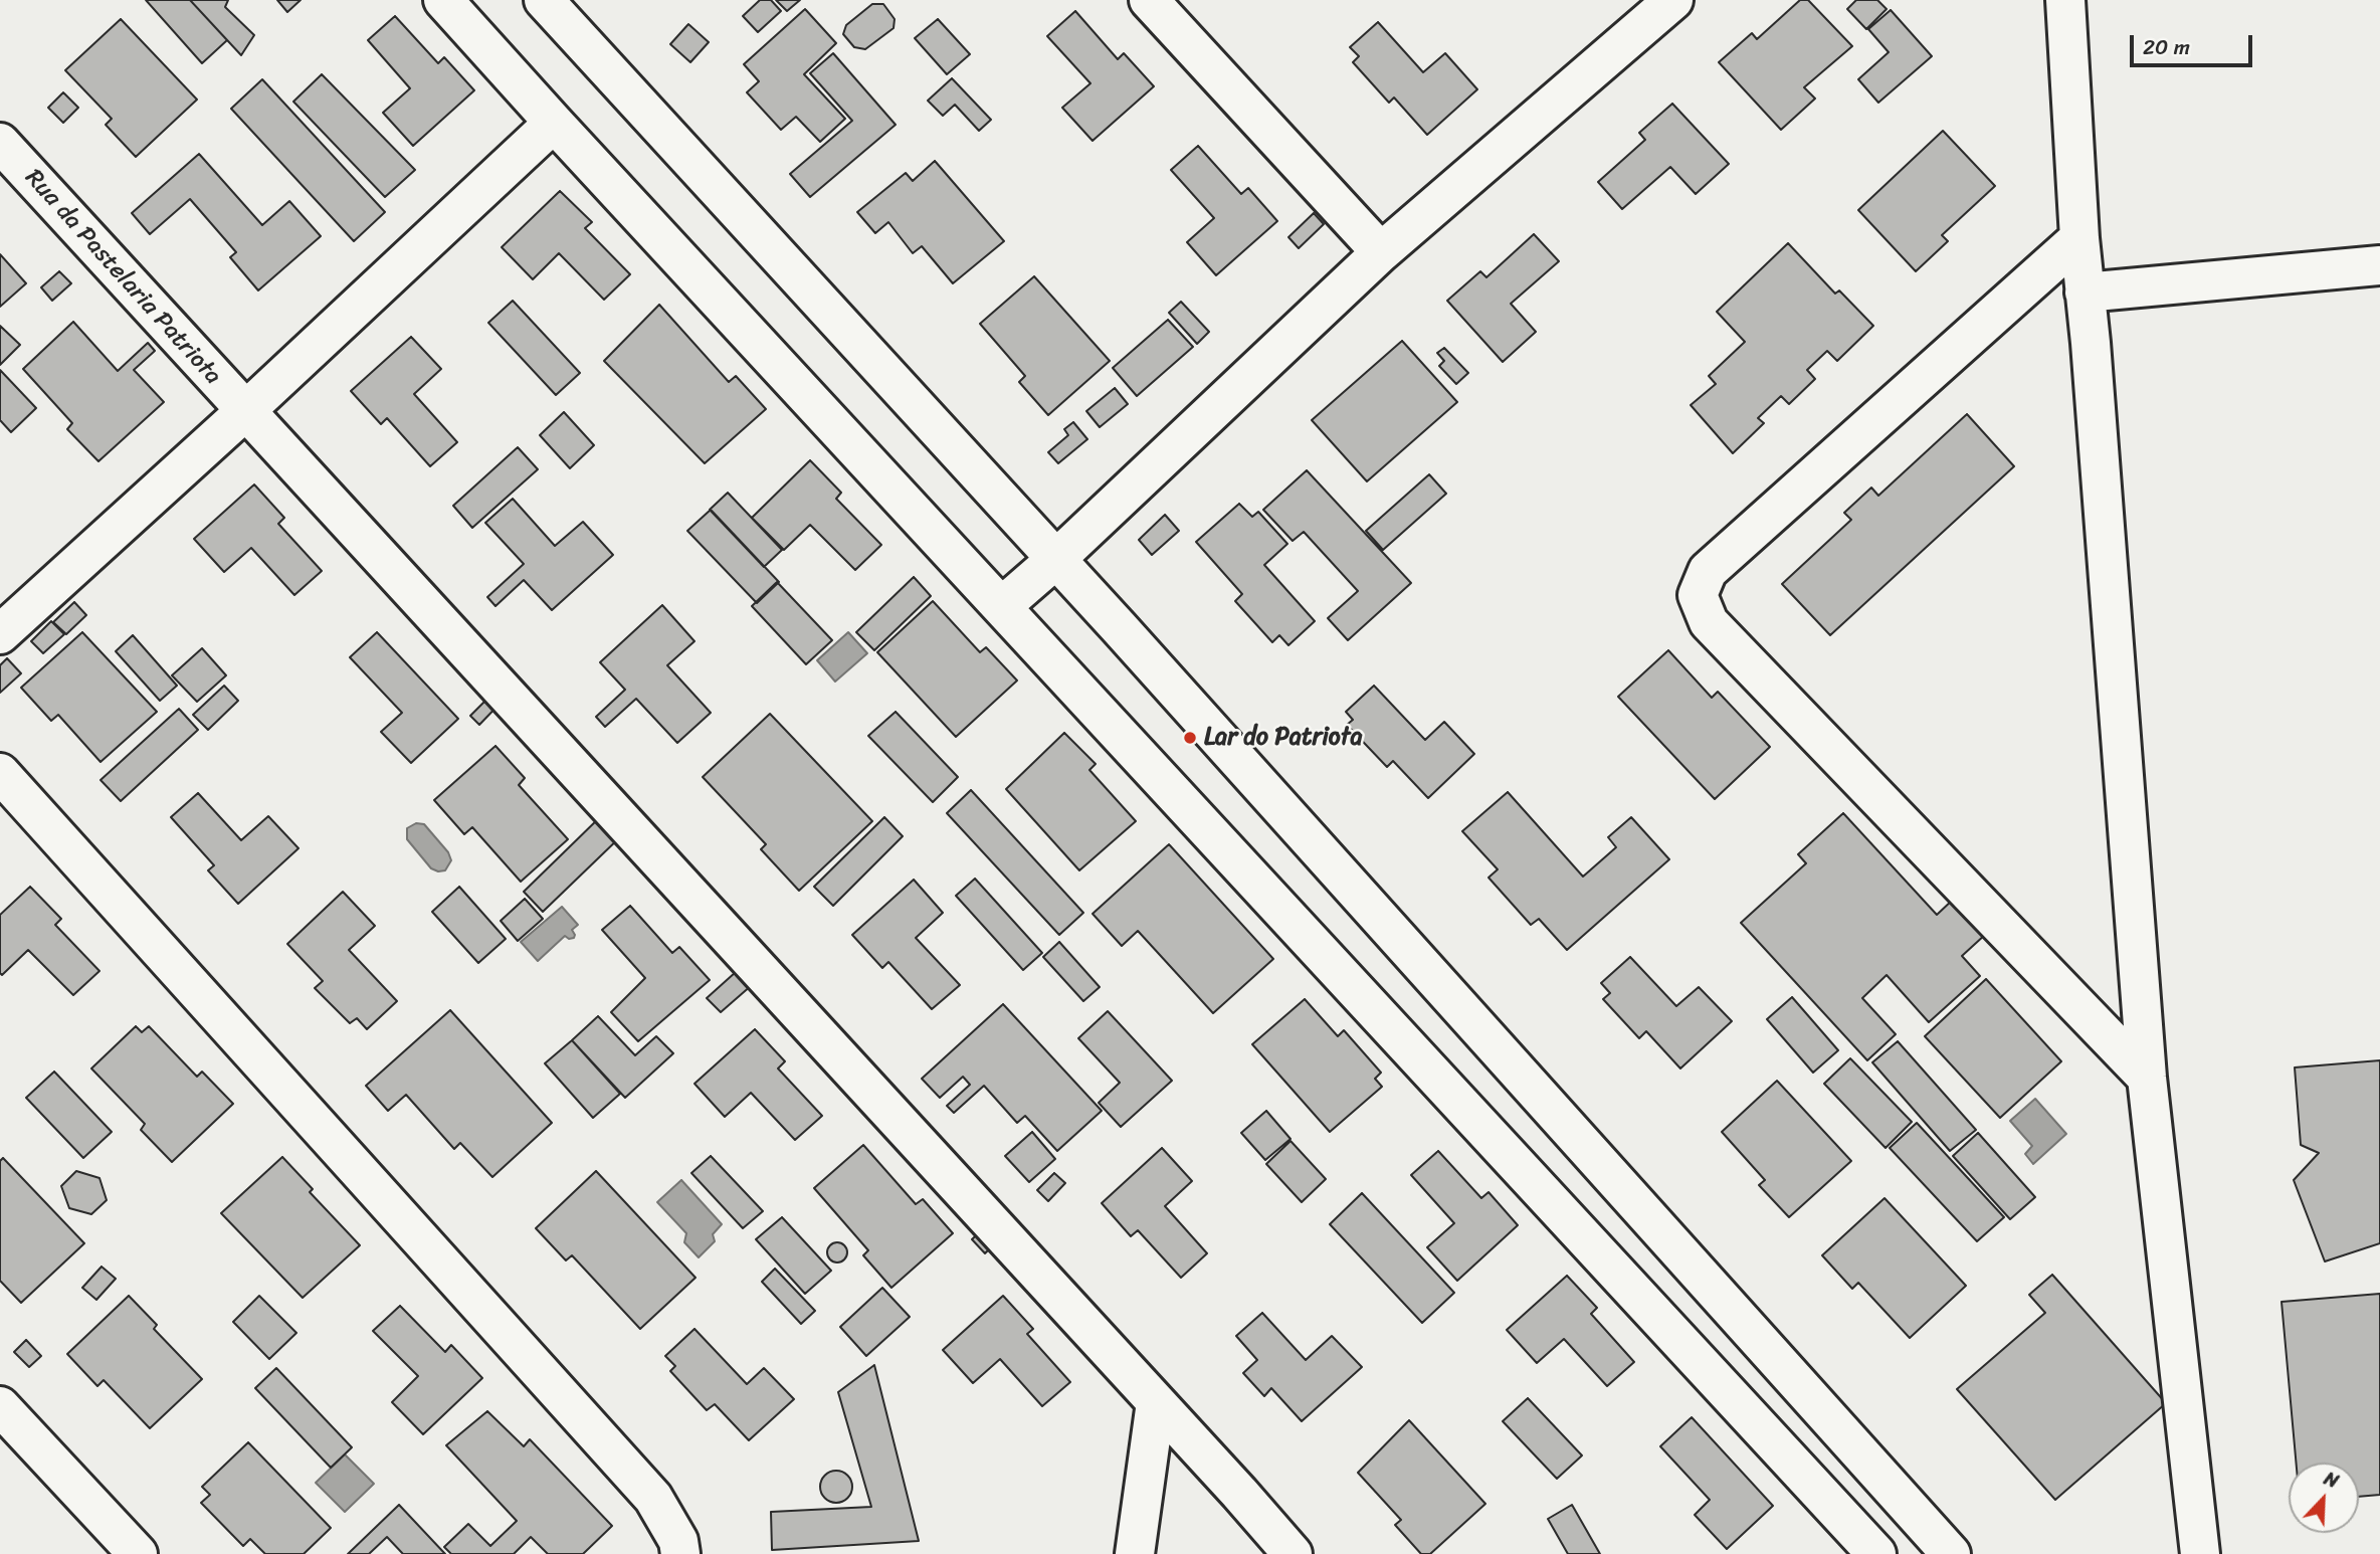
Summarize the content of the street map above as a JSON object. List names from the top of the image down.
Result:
{
  "streets": {
    "street": ["Rua da Pastelaria Patriota"]
  },
  "places": ["Lar do Patriota"],
  "scale_bar": "20 m",
  "north": "top right"
}
